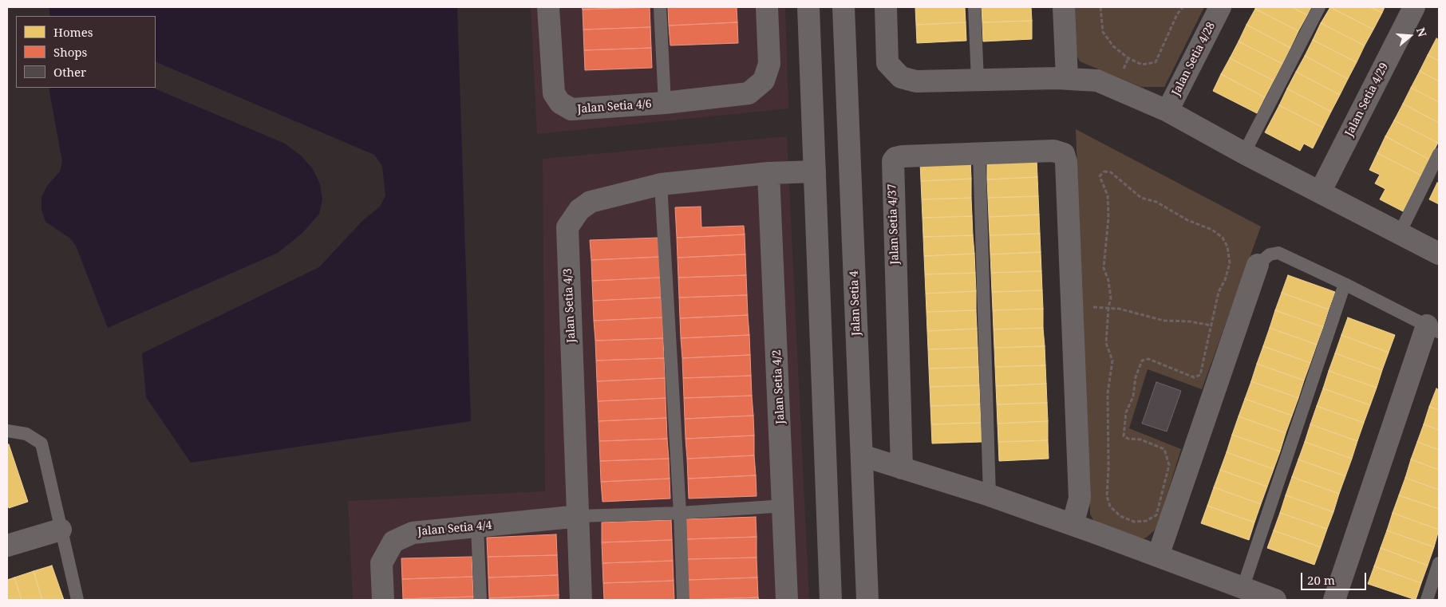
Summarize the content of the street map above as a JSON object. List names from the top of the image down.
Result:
{
  "streets": {
    "street": [
      "Jalan Setia 4/28",
      "Jalan Setia 4/29",
      "Jalan Setia 4/6",
      "Jalan Setia 4/37",
      "Jalan Setia 4",
      "Jalan Setia 4/3",
      "Jalan Setia 4/2",
      "Jalan Setia 4/4"
    ]
  },
  "crossings": [
    ["Jalan Setia 4/3", "Jalan Setia 4/2"],
    ["Jalan Setia 4/3", "Jalan Setia 4/4"]
  ],
  "legend": ["Homes", "Shops", "Other"],
  "scale_bar": "20 m",
  "north": "right"
}
